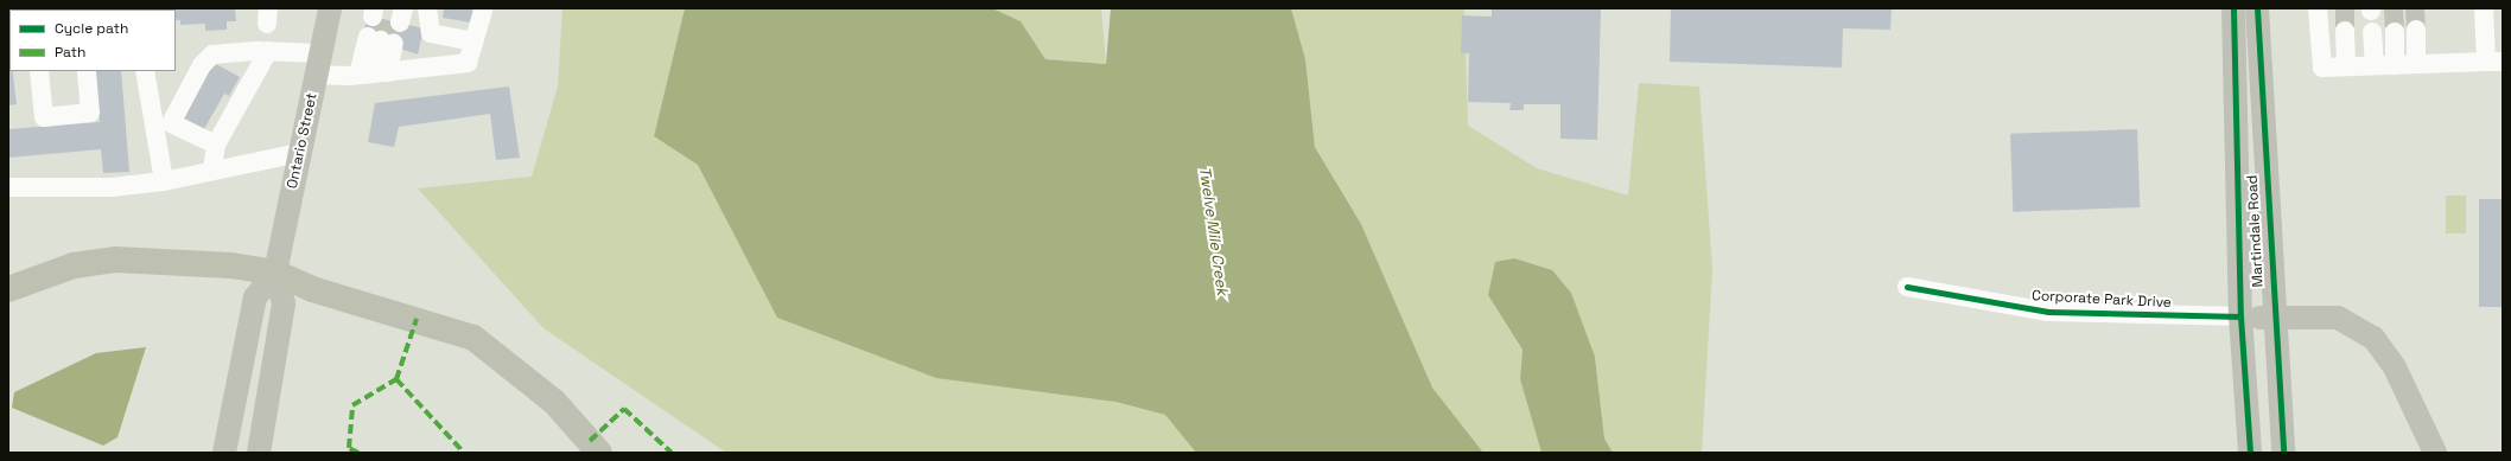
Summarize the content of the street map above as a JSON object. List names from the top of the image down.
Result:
{
  "streets": {
    "main road": ["Ontario Street", "Martindale Road"],
    "street": ["Corporate Park Drive"]
  },
  "crossings": [
    ["Martindale Road", "Corporate Park Drive"]
  ],
  "water": ["Twelve Mile Creek"],
  "legend": ["Cycle path", "Path"]
}
